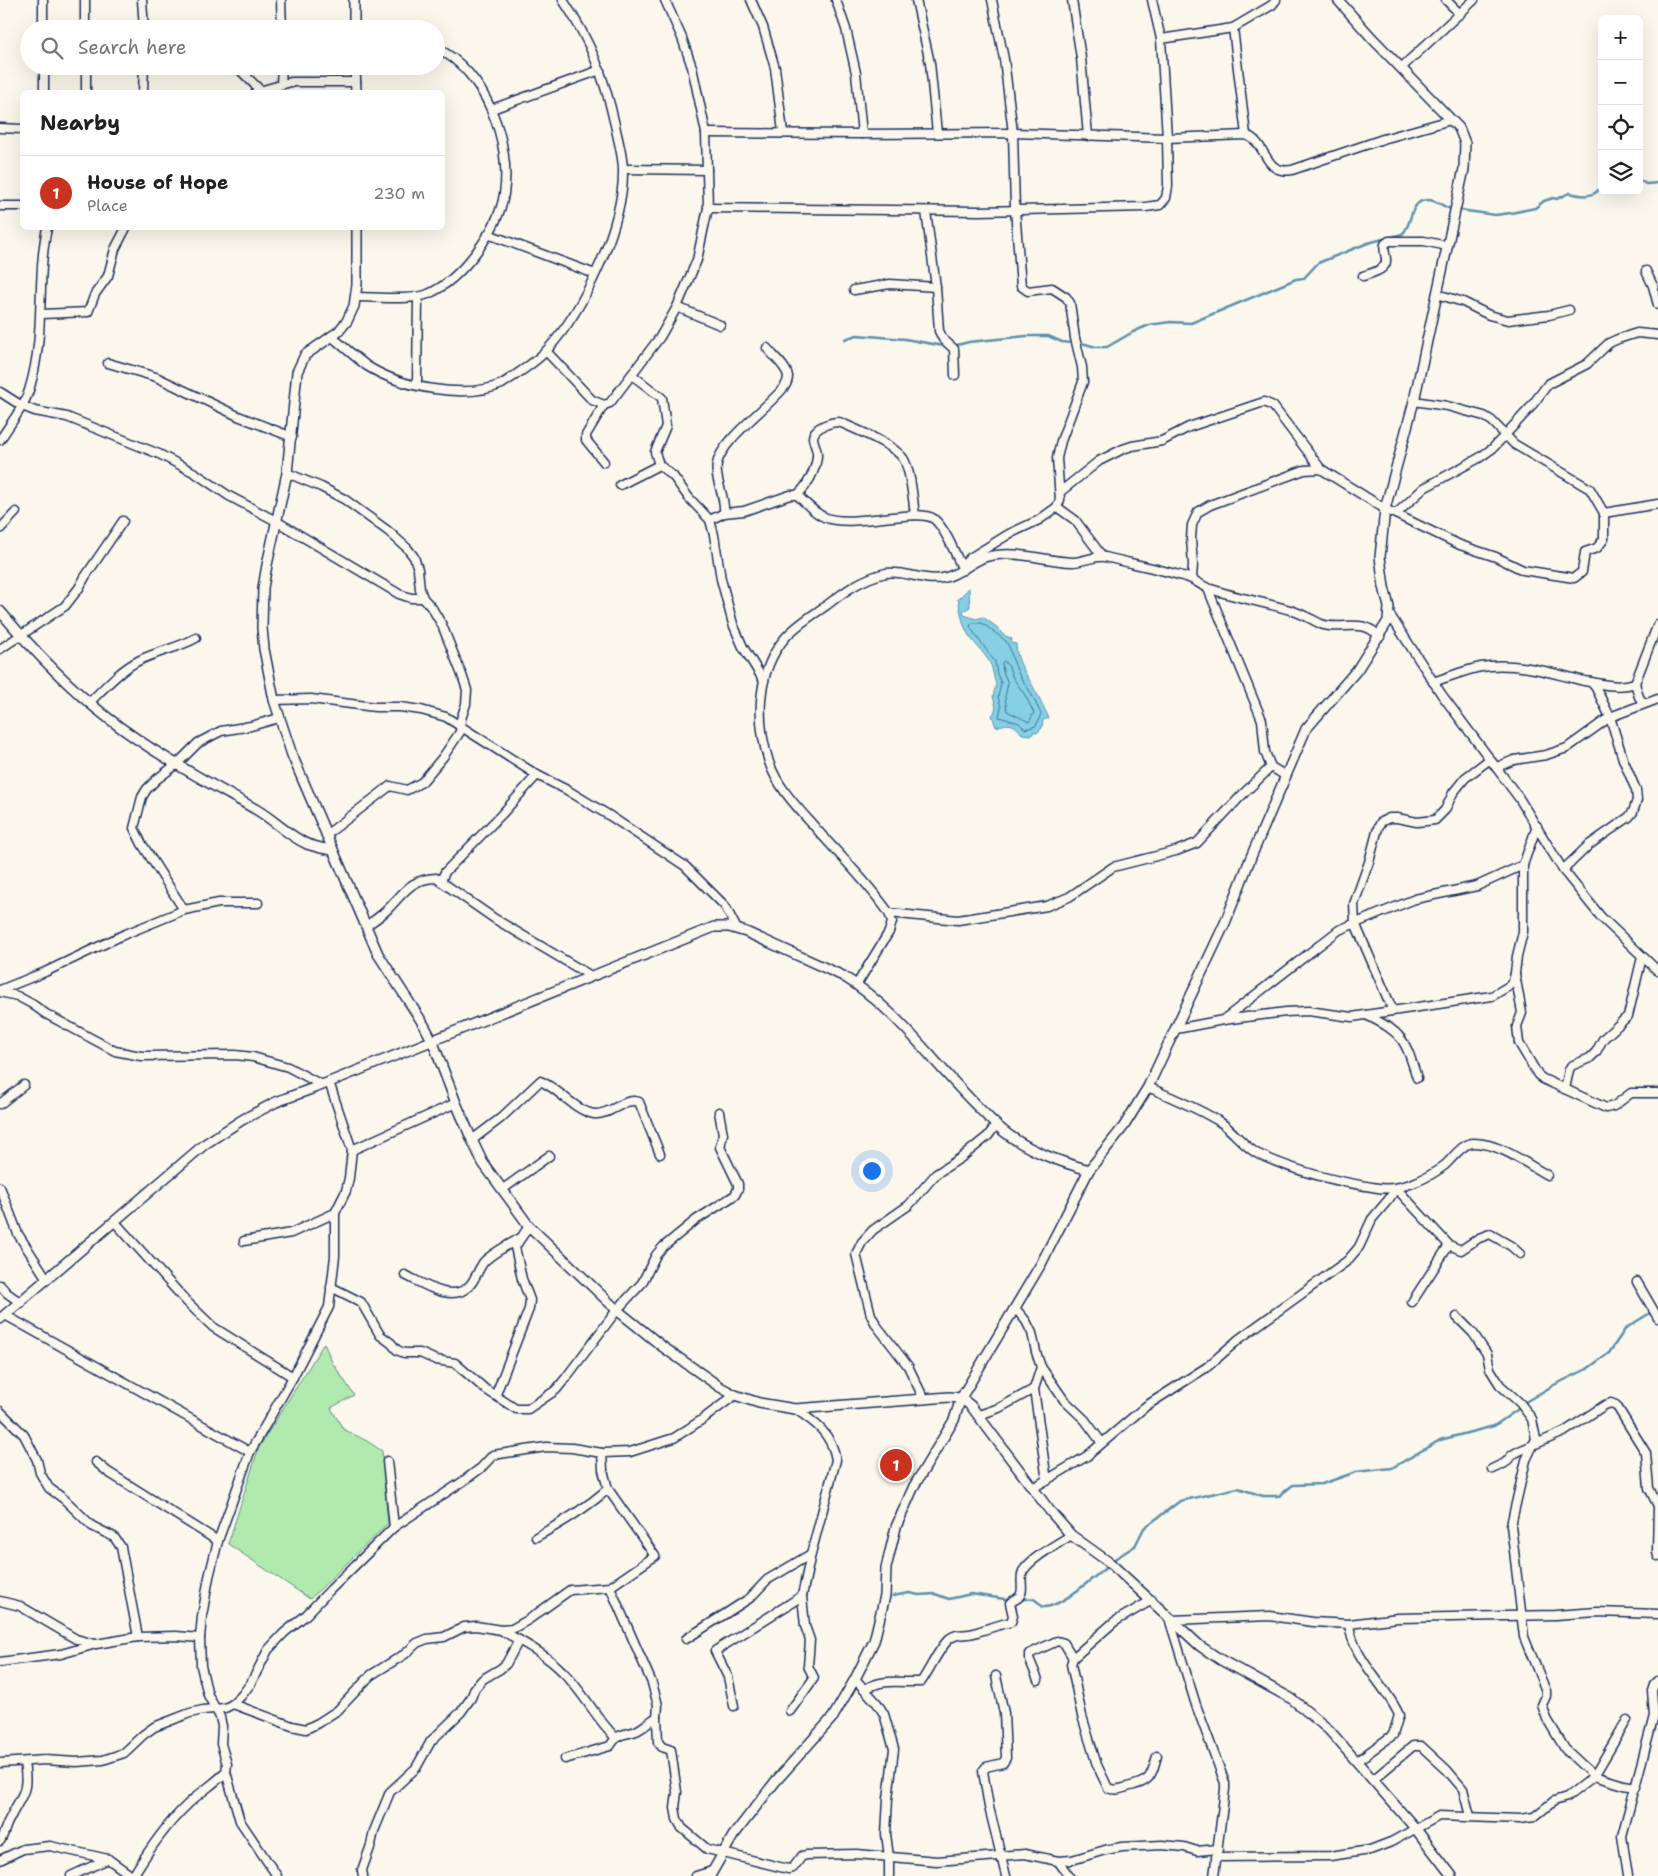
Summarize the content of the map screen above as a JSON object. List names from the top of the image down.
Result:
{
  "page": {
    "map_buttons": ["+", "−"],
    "search": "Search here",
    "heading": "Nearby",
    "list": [
      {
        "mark": "1",
        "name": "House of Hope",
        "note": "Place",
        "value": "230 m"
      }
    ],
    "pins": "1"
  }
}
